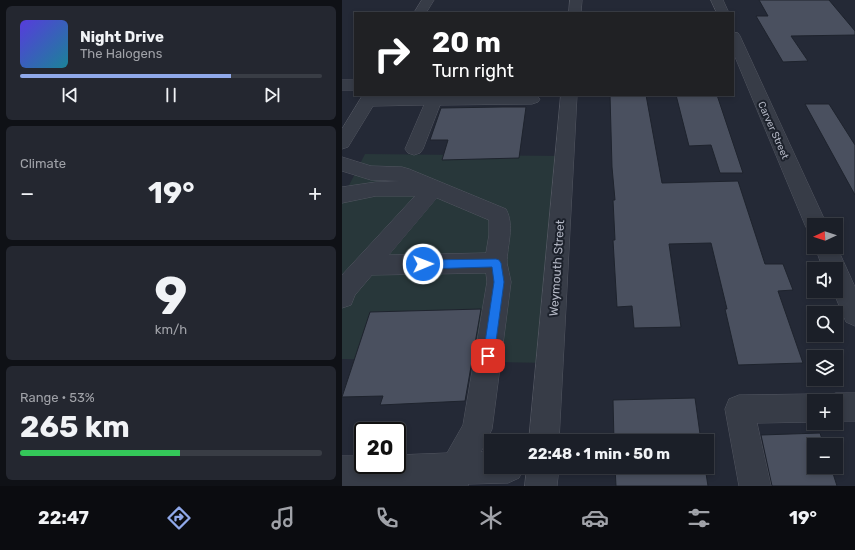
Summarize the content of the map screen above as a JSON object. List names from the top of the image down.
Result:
{
  "streets": {
    "street": ["Carver Street", "Weymouth Street"]
  },
  "north": "left",
  "page": {
    "turn": ["20 m", "Turn right"],
    "song": ["Night Drive", "The Halogens"],
    "tile": [
      "Climate",
      ["9", "km/h"],
      ["Range · 53%", "265 km"]
    ],
    "heat": ["−", "19°", "+"],
    "map_buttons": ["+", "−"],
    "limit": "20",
    "trip": "22:48 · 1 min · 50 m",
    "tabs": ["22:47", "19°"]
  }
}
